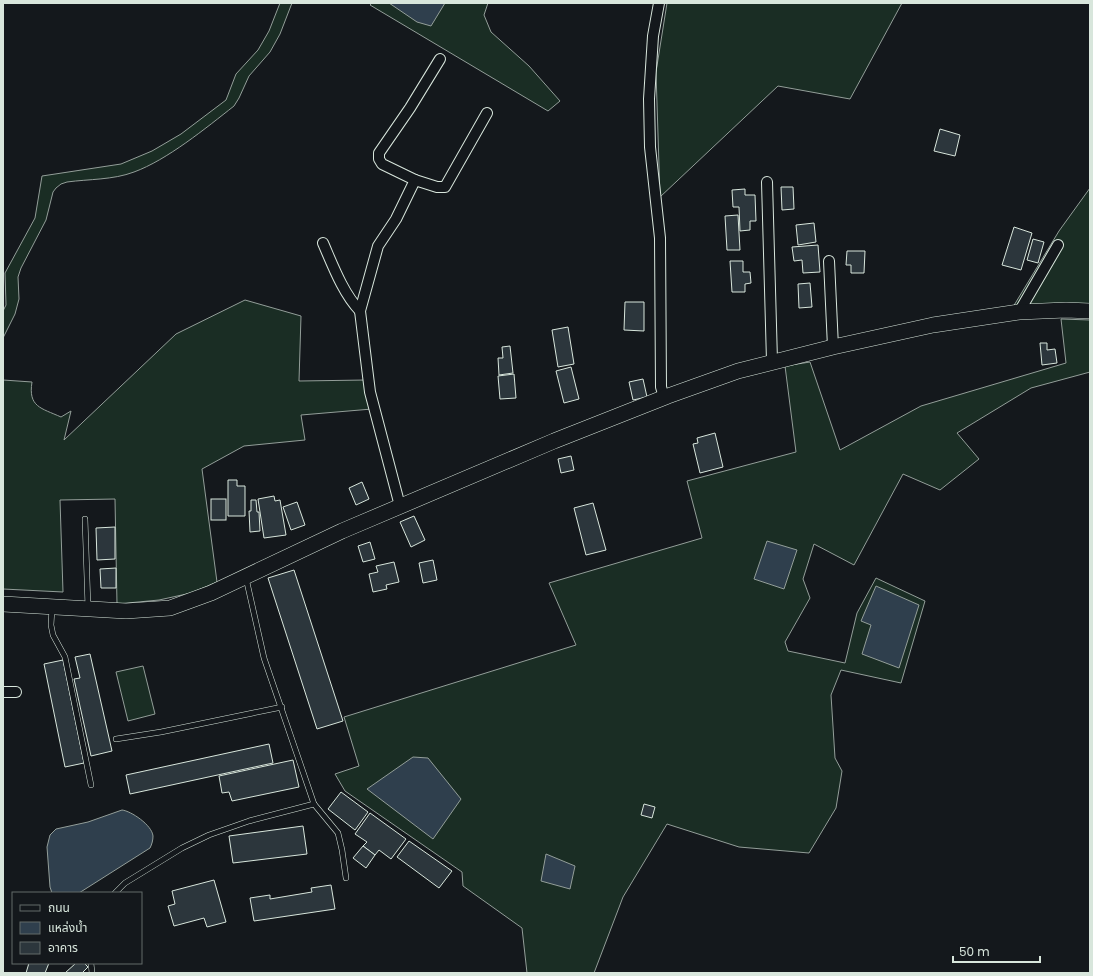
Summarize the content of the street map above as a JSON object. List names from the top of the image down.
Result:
{
  "legend": ["ถนน", "แหล่งน้ำ", "อาคาร"],
  "scale_bar": "50 m"
}
